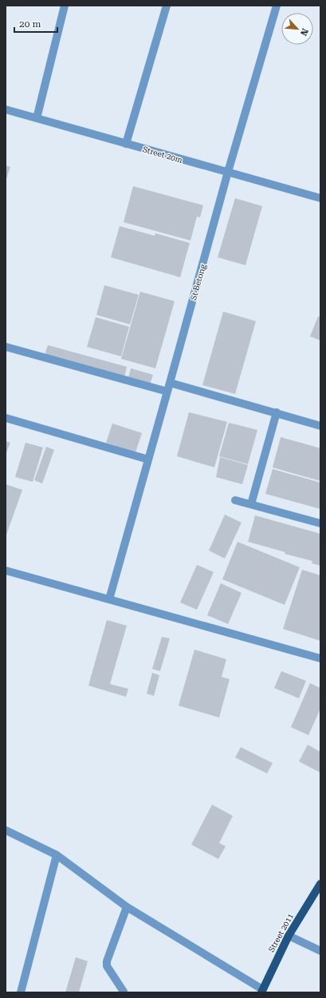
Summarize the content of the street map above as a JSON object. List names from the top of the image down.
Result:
{
  "streets": {
    "main road": ["Street 2011"],
    "street": ["Street 20m", "St Betong"]
  },
  "crossings": [
    ["Street 20m", "St Betong"]
  ],
  "scale_bar": "20 m",
  "north": "bottom right"
}
